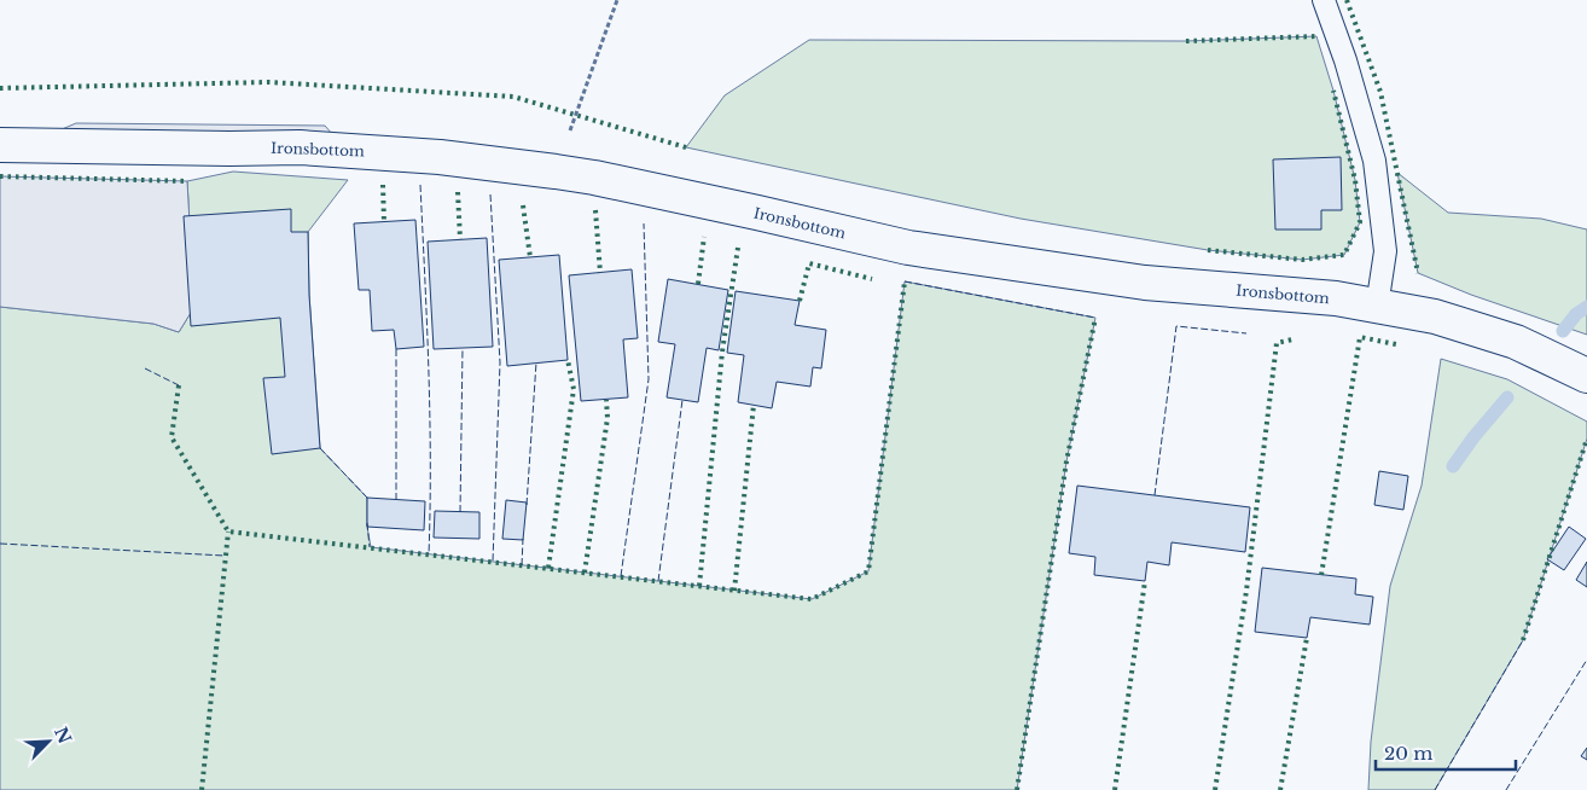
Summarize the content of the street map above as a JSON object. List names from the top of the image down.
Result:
{
  "streets": {
    "street": ["Ironsbottom"]
  },
  "scale_bar": "20 m",
  "north": "top right"
}
